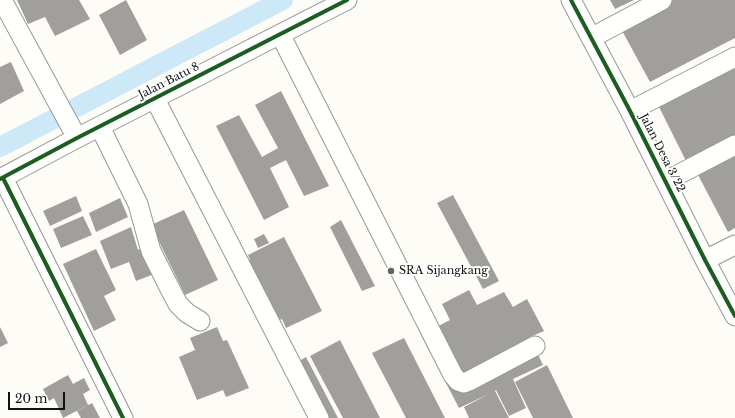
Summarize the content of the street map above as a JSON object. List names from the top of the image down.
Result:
{
  "streets": {
    "street": ["Jalan Batu 8", "Jalan Desa 3/22"]
  },
  "places": ["SRA Sijangkang"],
  "scale_bar": "20 m"
}
